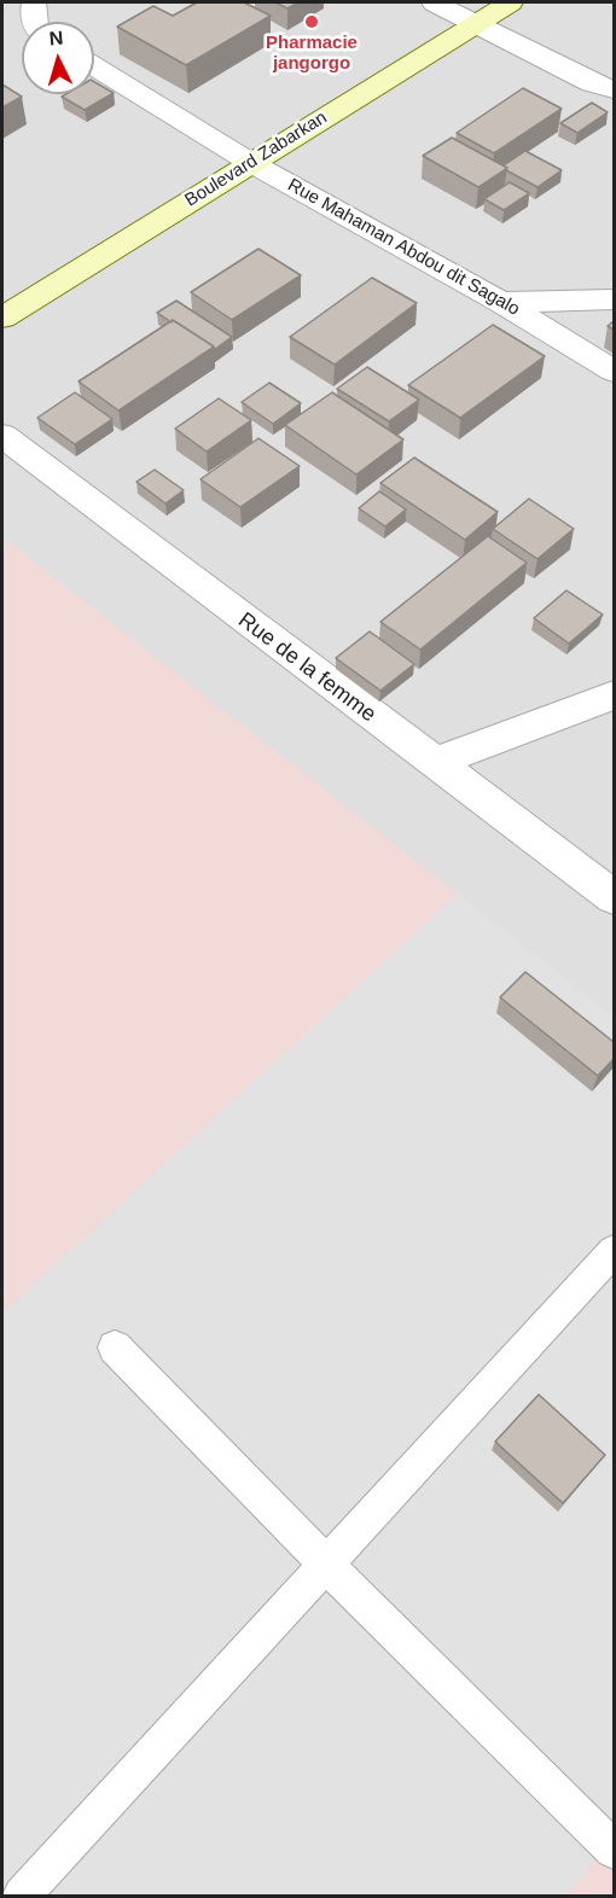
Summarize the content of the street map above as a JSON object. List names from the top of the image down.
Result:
{
  "streets": {
    "street": ["Boulevard Zabarkan", "Rue Mahaman Abdou dit Sagalo", "Rue de la femme"]
  },
  "crossings": [
    ["Boulevard Zabarkan", "Rue Mahaman Abdou dit Sagalo"]
  ],
  "places": ["Pharmacie jangorgo"],
  "north": "top"
}
